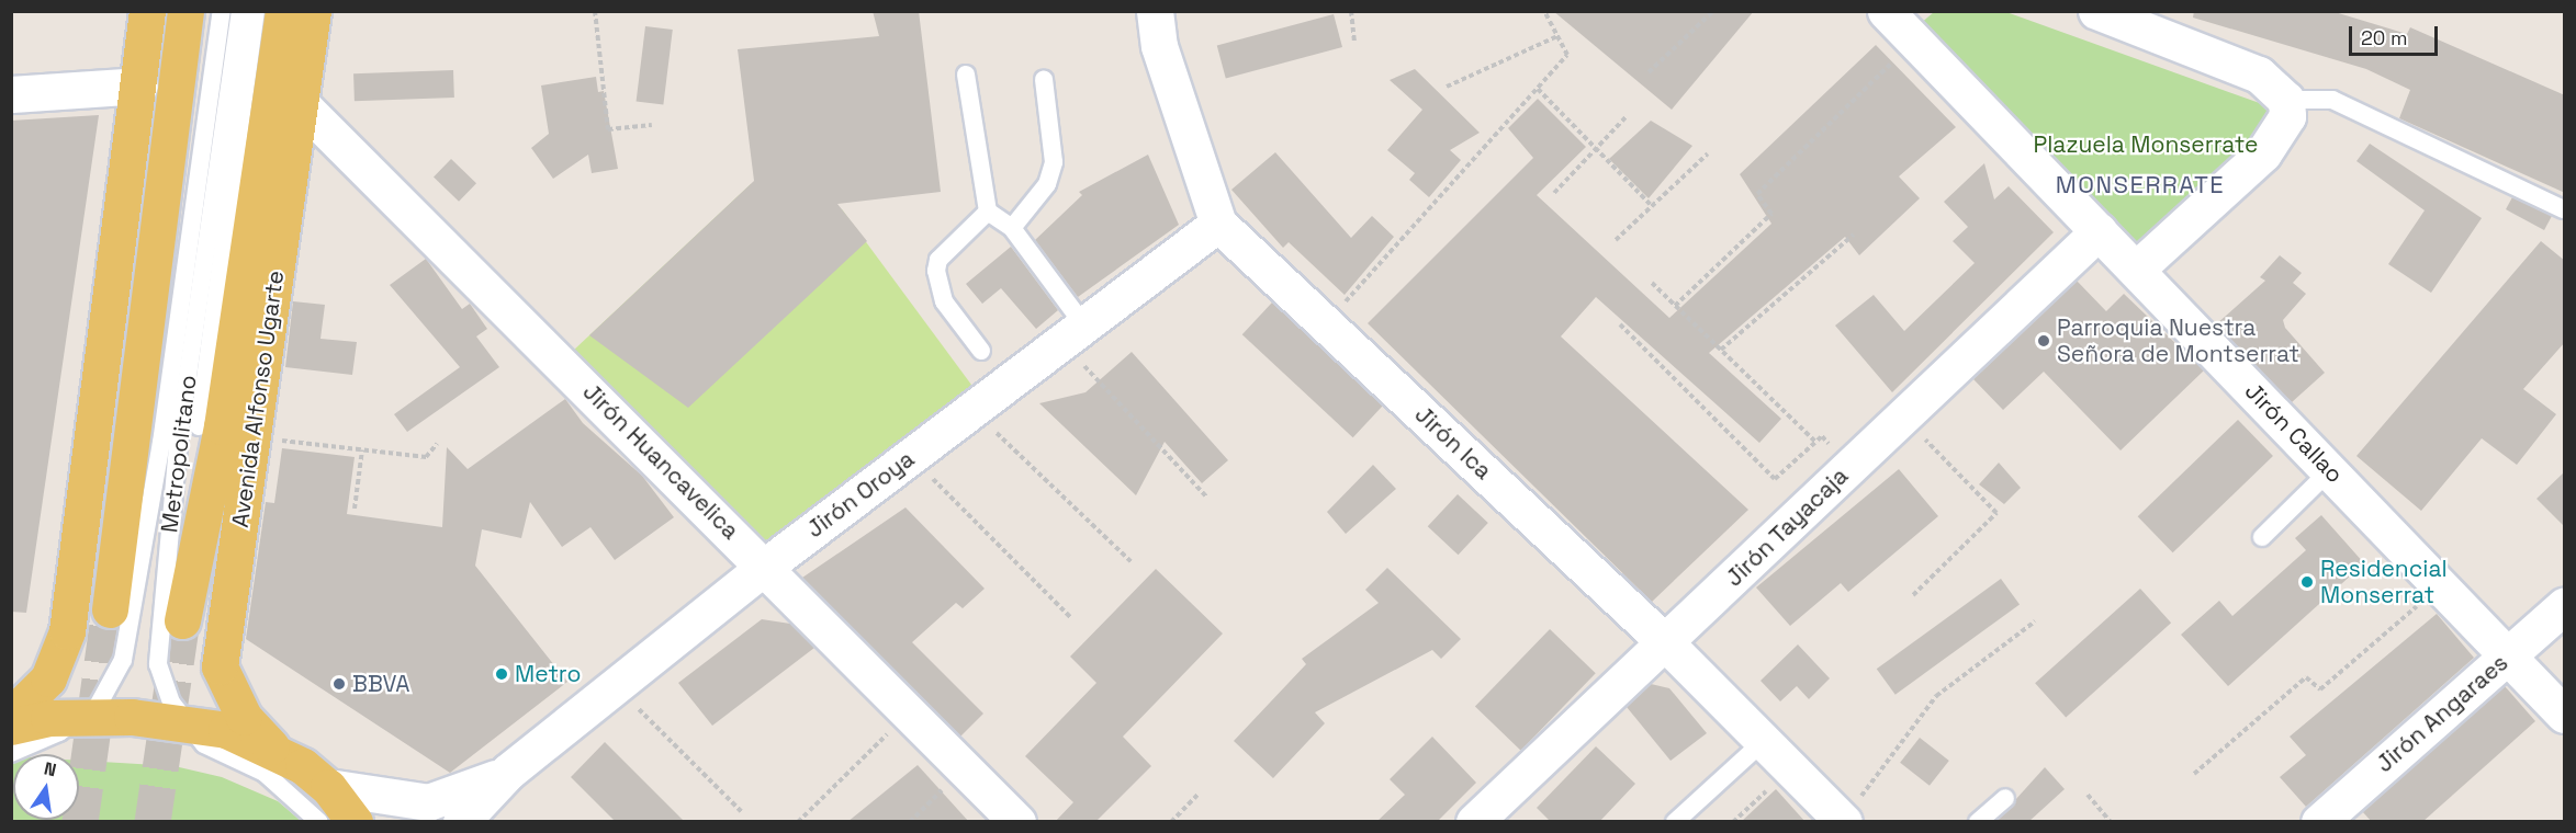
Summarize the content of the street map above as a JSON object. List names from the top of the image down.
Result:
{
  "streets": {
    "main road": ["Avenida Alfonso Ugarte"],
    "street": [
      "Jirón Callao",
      "Jirón Ica",
      "Jirón Huancavelica",
      "Jirón Oroya",
      "Jirón Tayacaja",
      "Jirón Angaraes"
    ],
    "lane": ["Metropolitano"]
  },
  "crossings": [
    ["Avenida Alfonso Ugarte", "Jirón Huancavelica"],
    ["Jirón Callao", "Jirón Tayacaja"],
    ["Jirón Callao", "Jirón Angaraes"],
    ["Jirón Ica", "Jirón Oroya"],
    ["Jirón Ica", "Jirón Tayacaja"],
    ["Jirón Huancavelica", "Jirón Oroya"]
  ],
  "districts": ["MONSERRATE"],
  "parks": ["Plazuela Monserrate"],
  "places": [
    "Parroquia Nuestra Señora de Montserrat",
    "Residencial Monserrat",
    "Metro",
    "BBVA"
  ],
  "scale_bar": "20 m",
  "north": "top"
}
